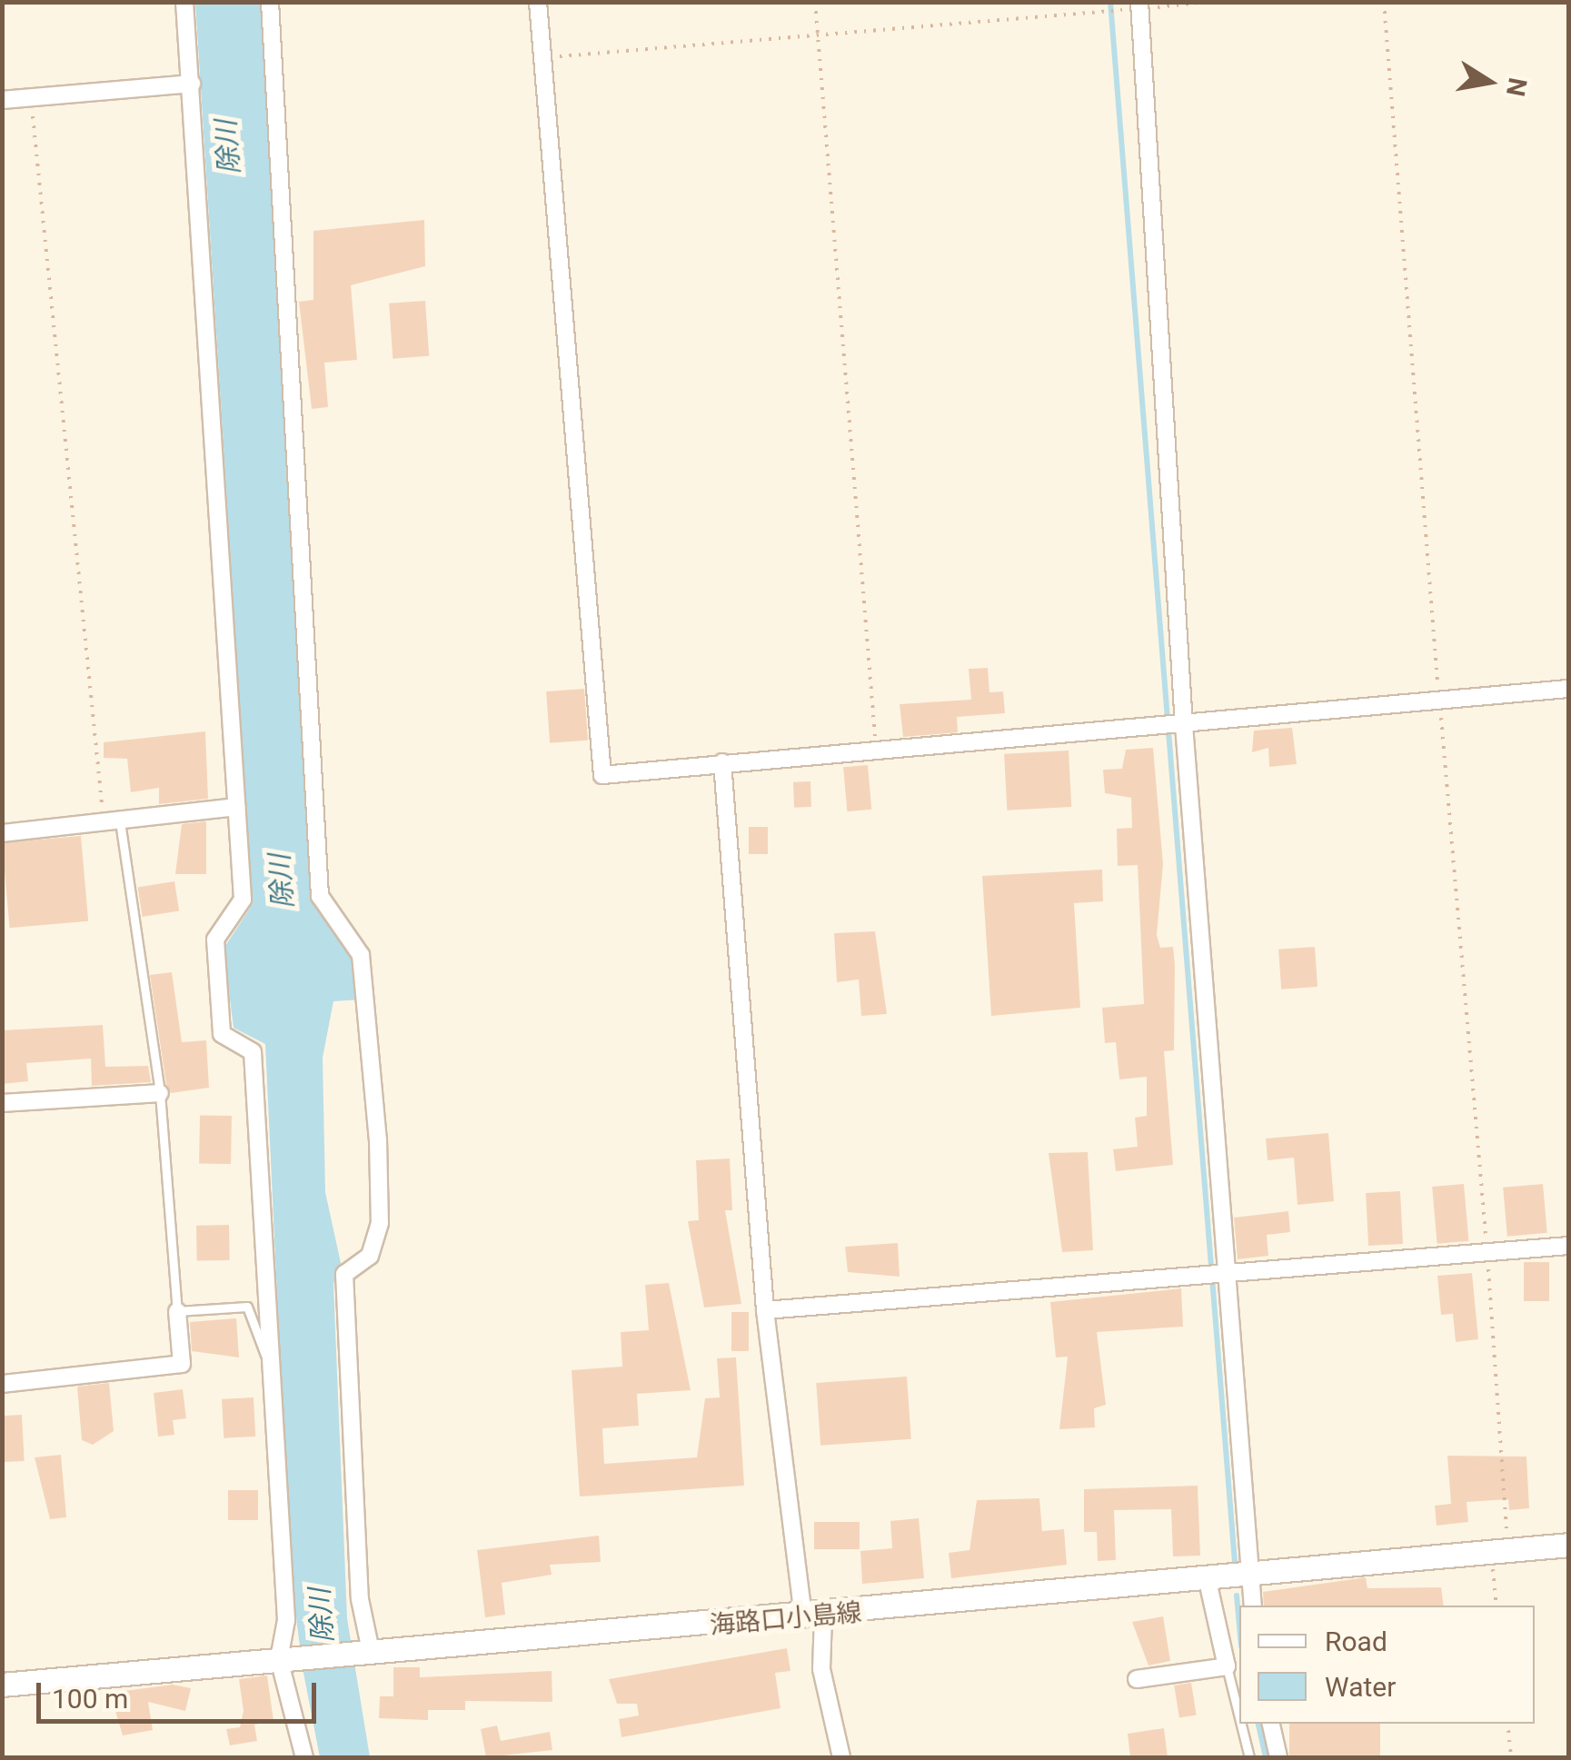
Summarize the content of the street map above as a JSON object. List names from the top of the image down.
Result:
{
  "streets": {
    "main road": ["海路口小島線"]
  },
  "water": ["除川"],
  "legend": ["Road", "Water"],
  "scale_bar": "100 m",
  "north": "right"
}
